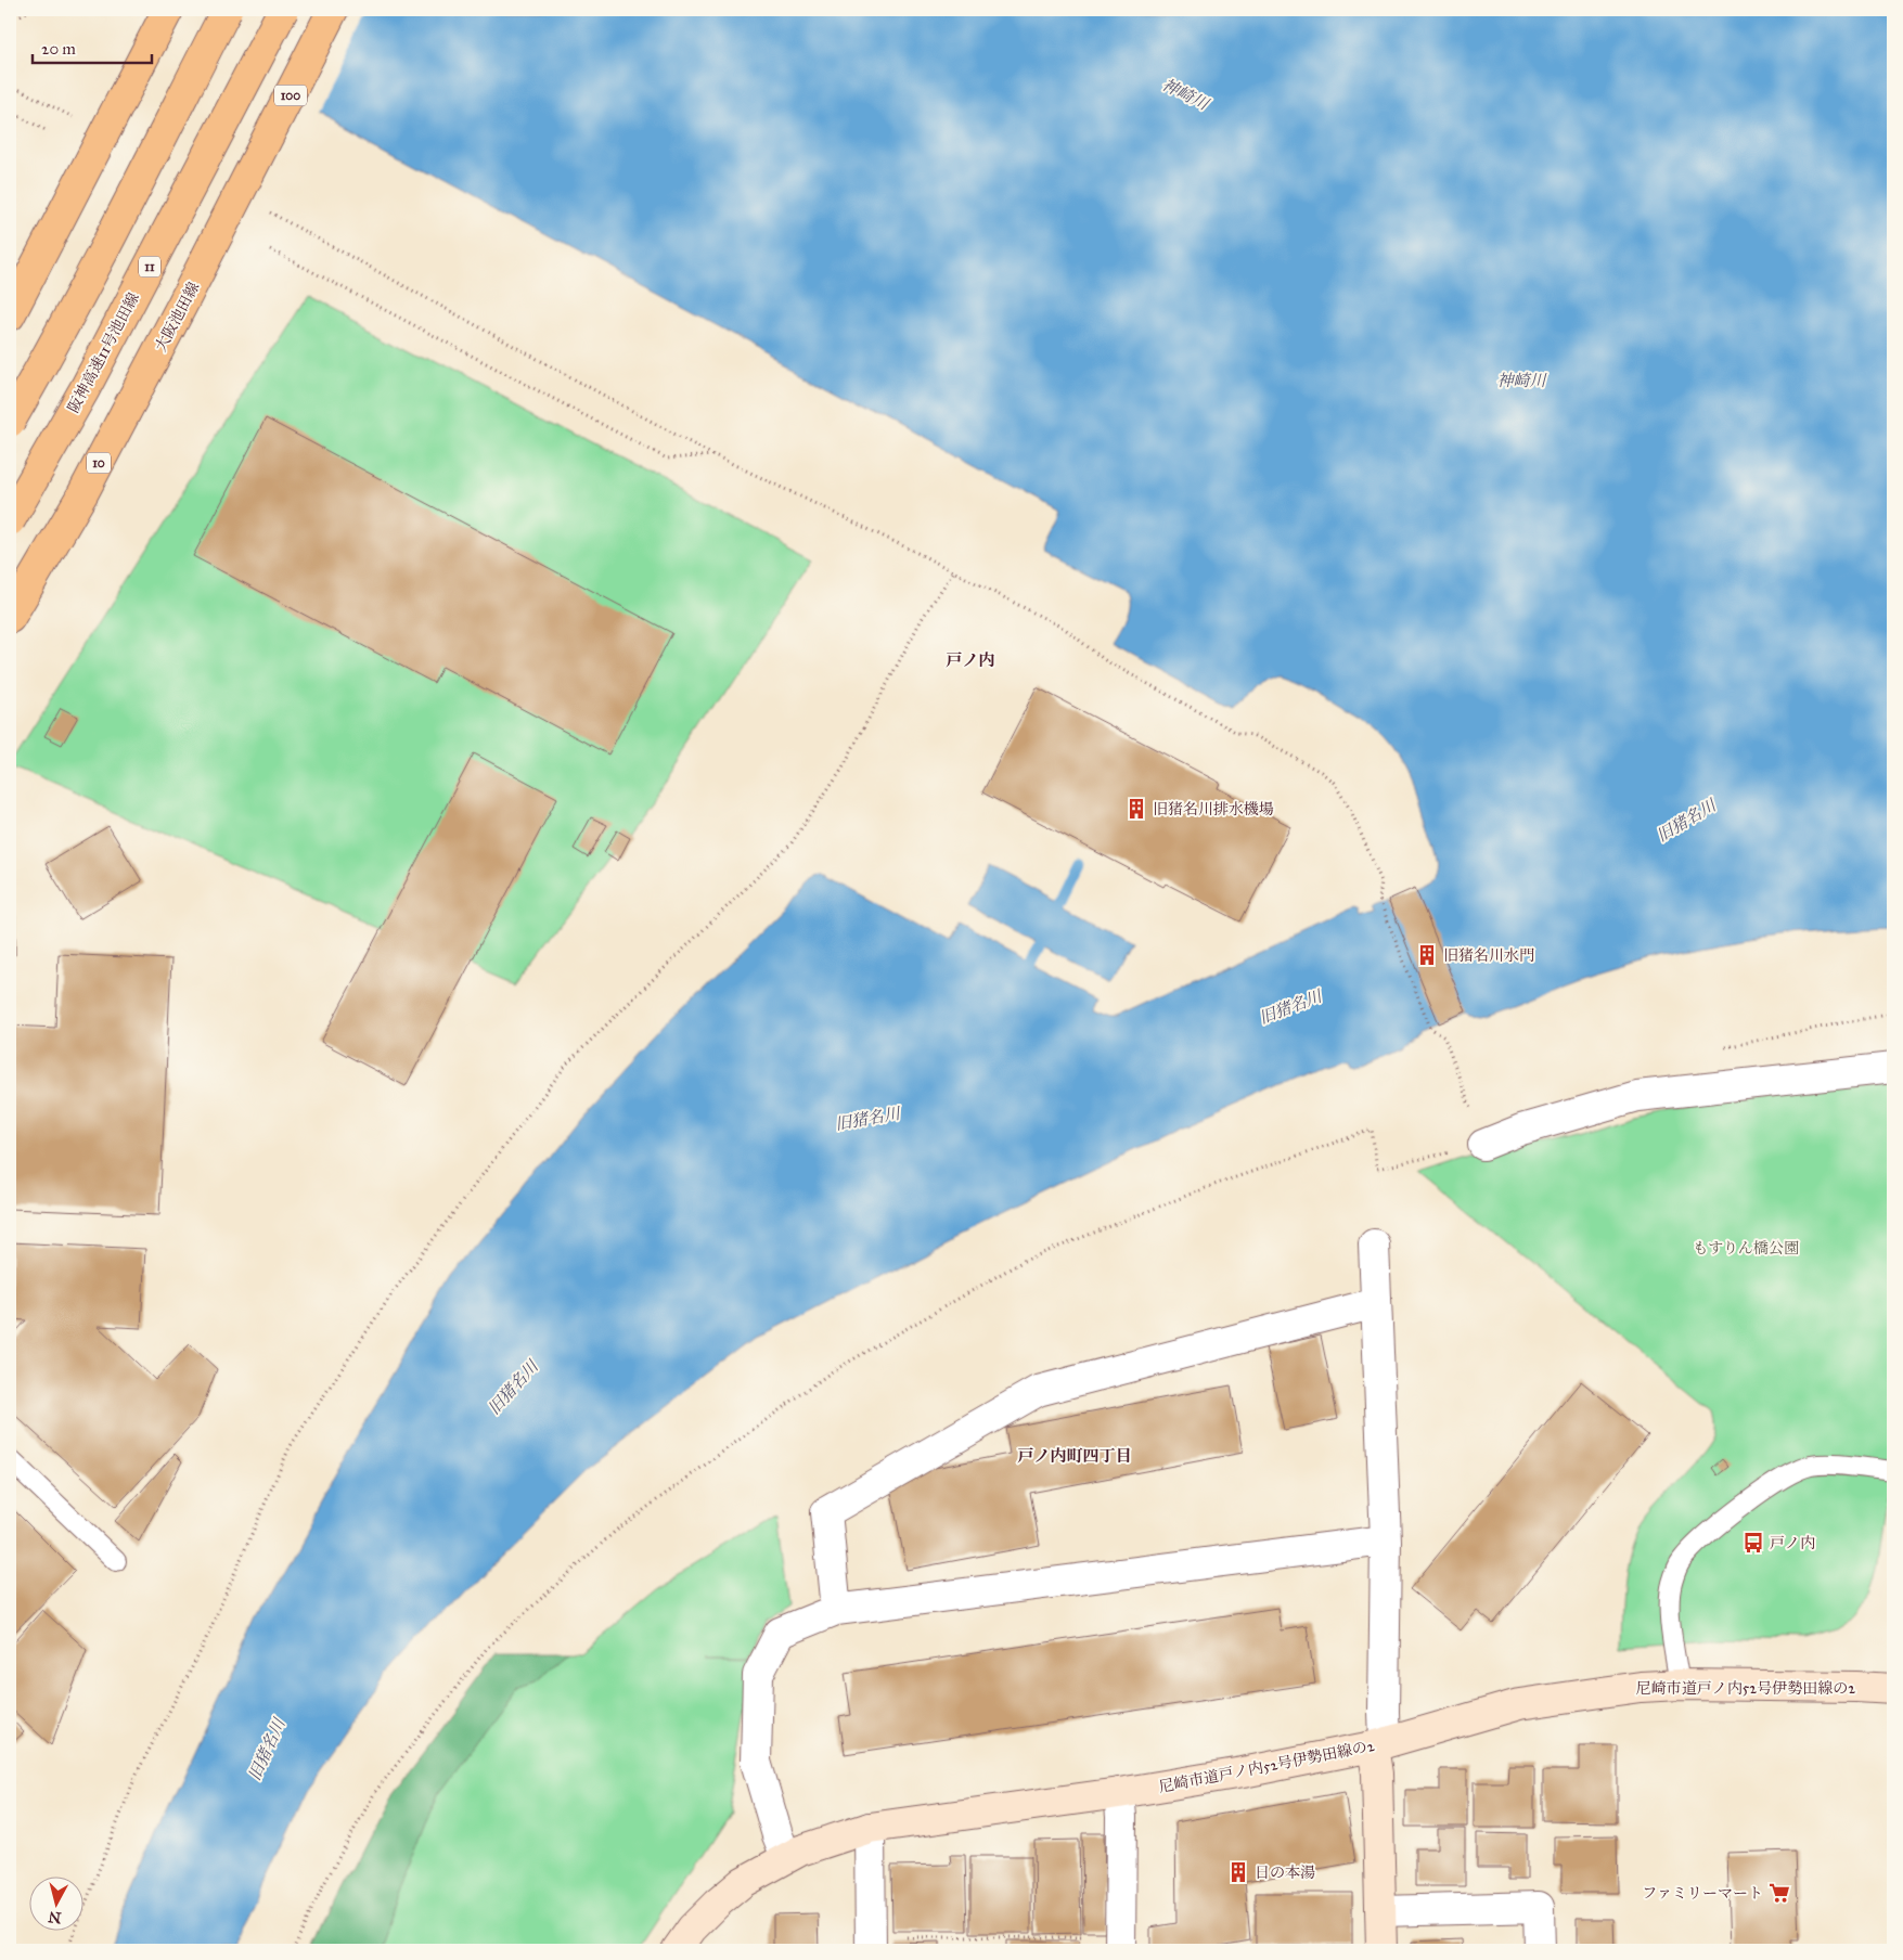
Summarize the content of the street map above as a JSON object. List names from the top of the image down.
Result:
{
  "streets": {
    "main road": [
      "100",
      "11",
      "大阪池田線",
      "阪神高速11号池田線",
      "10"
    ],
    "street": ["尼崎市道戸ノ内52号伊勢田線の2"]
  },
  "districts": ["戸ノ内", "戸ノ内町四丁目"],
  "water": ["神崎川", "旧猪名川"],
  "parks": ["もすりん橋公園"],
  "places": {
    "building": ["旧猪名川排水機場", "旧猪名川水門", "日の本湯"],
    "bus stop": ["戸ノ内"],
    "supermarket": ["ファミリーマート"]
  },
  "scale_bar": "20 m",
  "north": "bottom"
}
